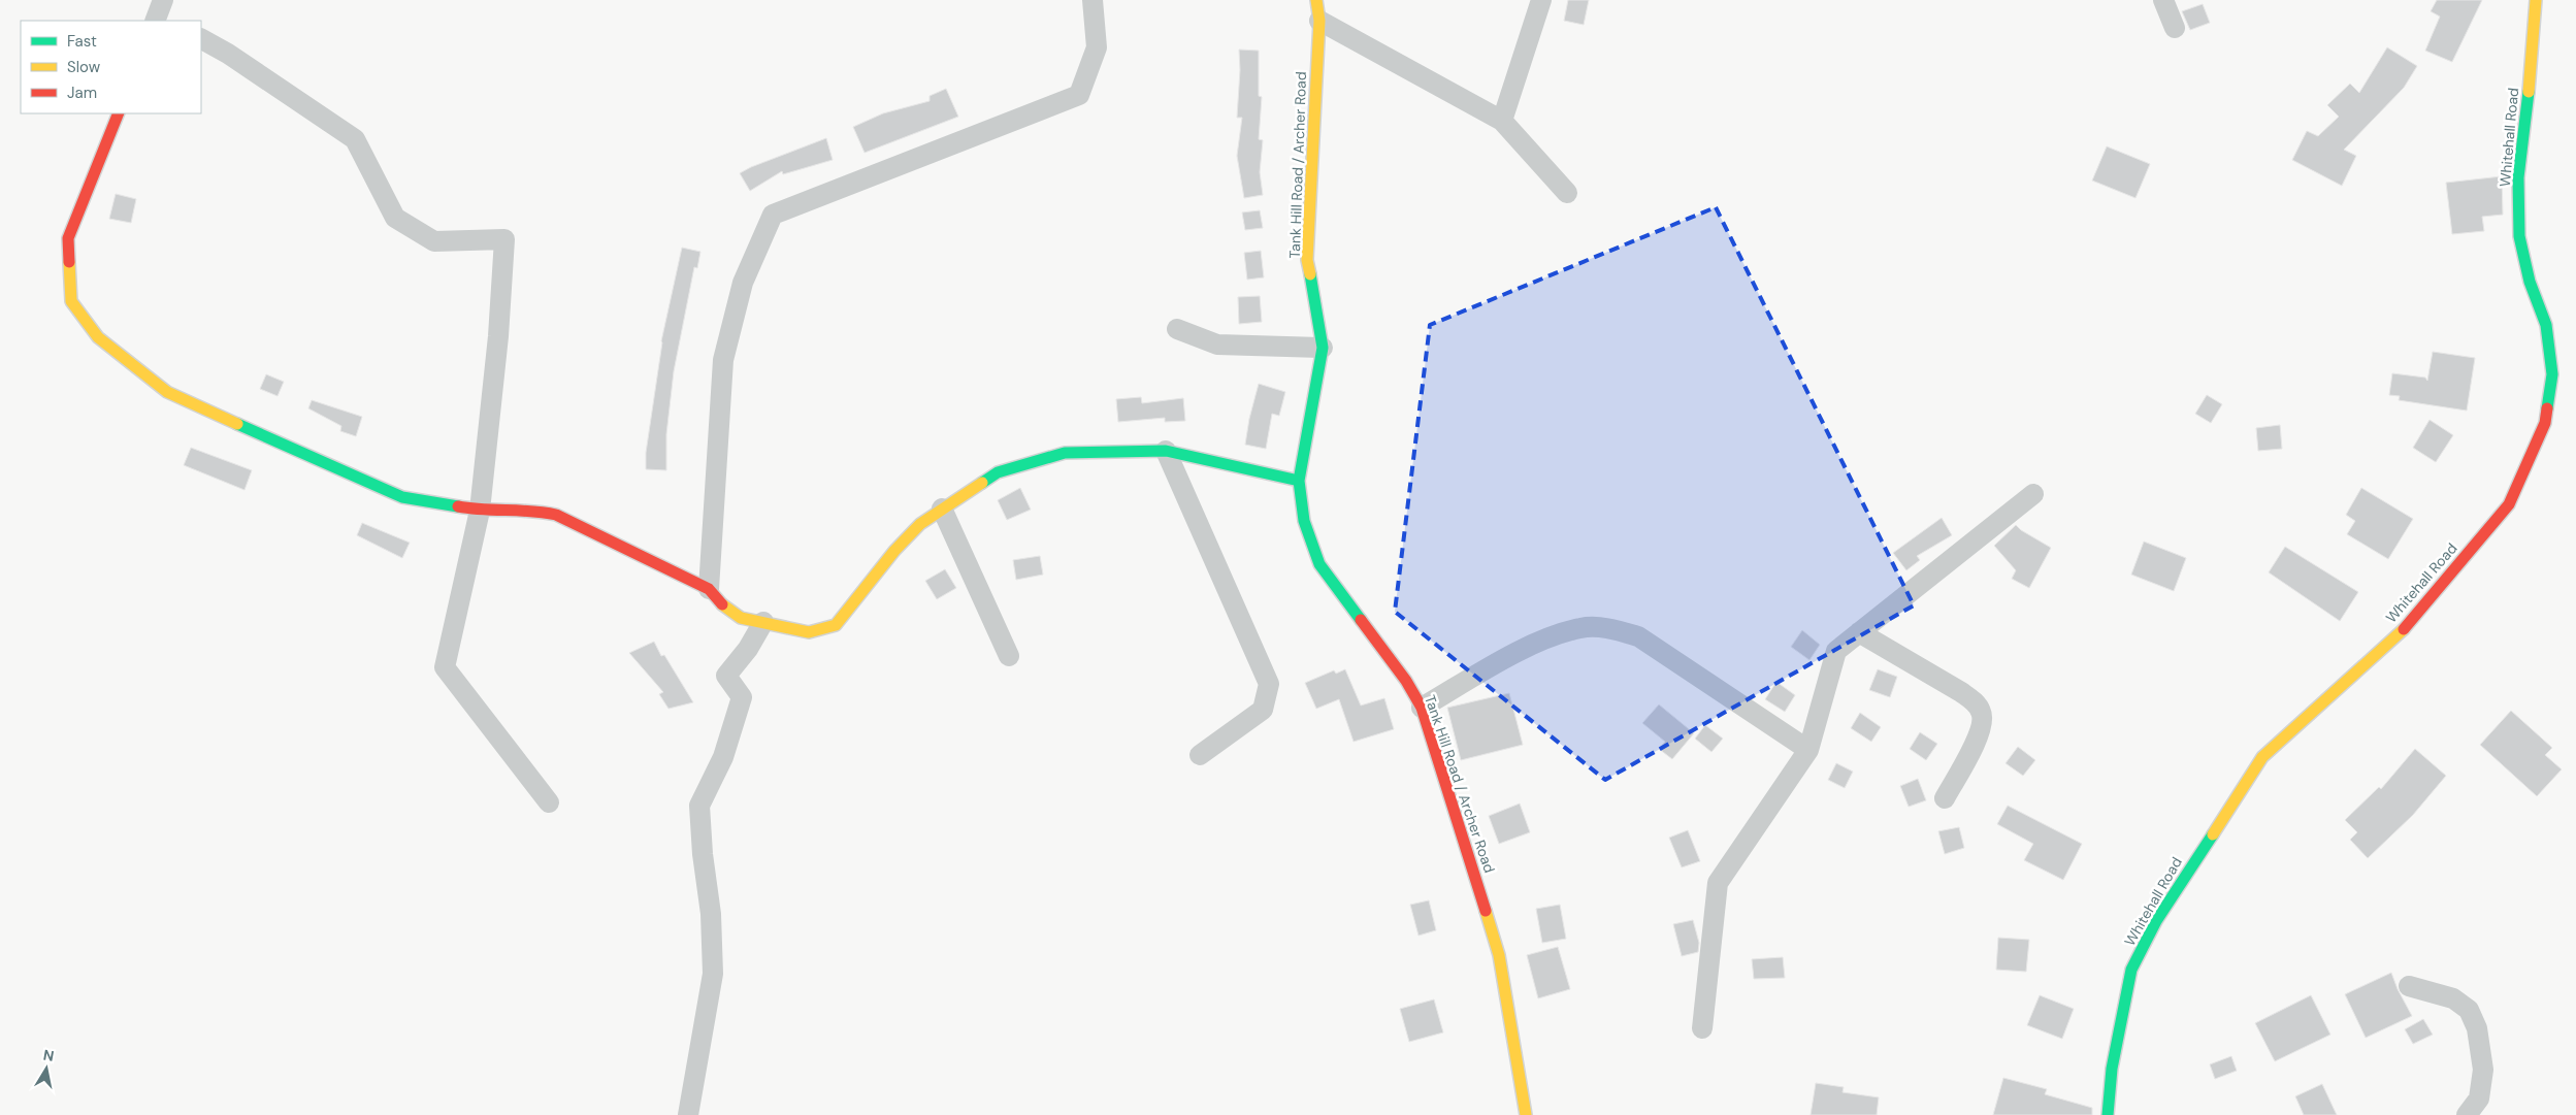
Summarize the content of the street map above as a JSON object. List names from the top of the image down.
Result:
{
  "streets": {
    "street": ["Whitehall Road", "Tank Hill Road / Archer Road"]
  },
  "legend": ["Fast", "Slow", "Jam"],
  "north": "top"
}
